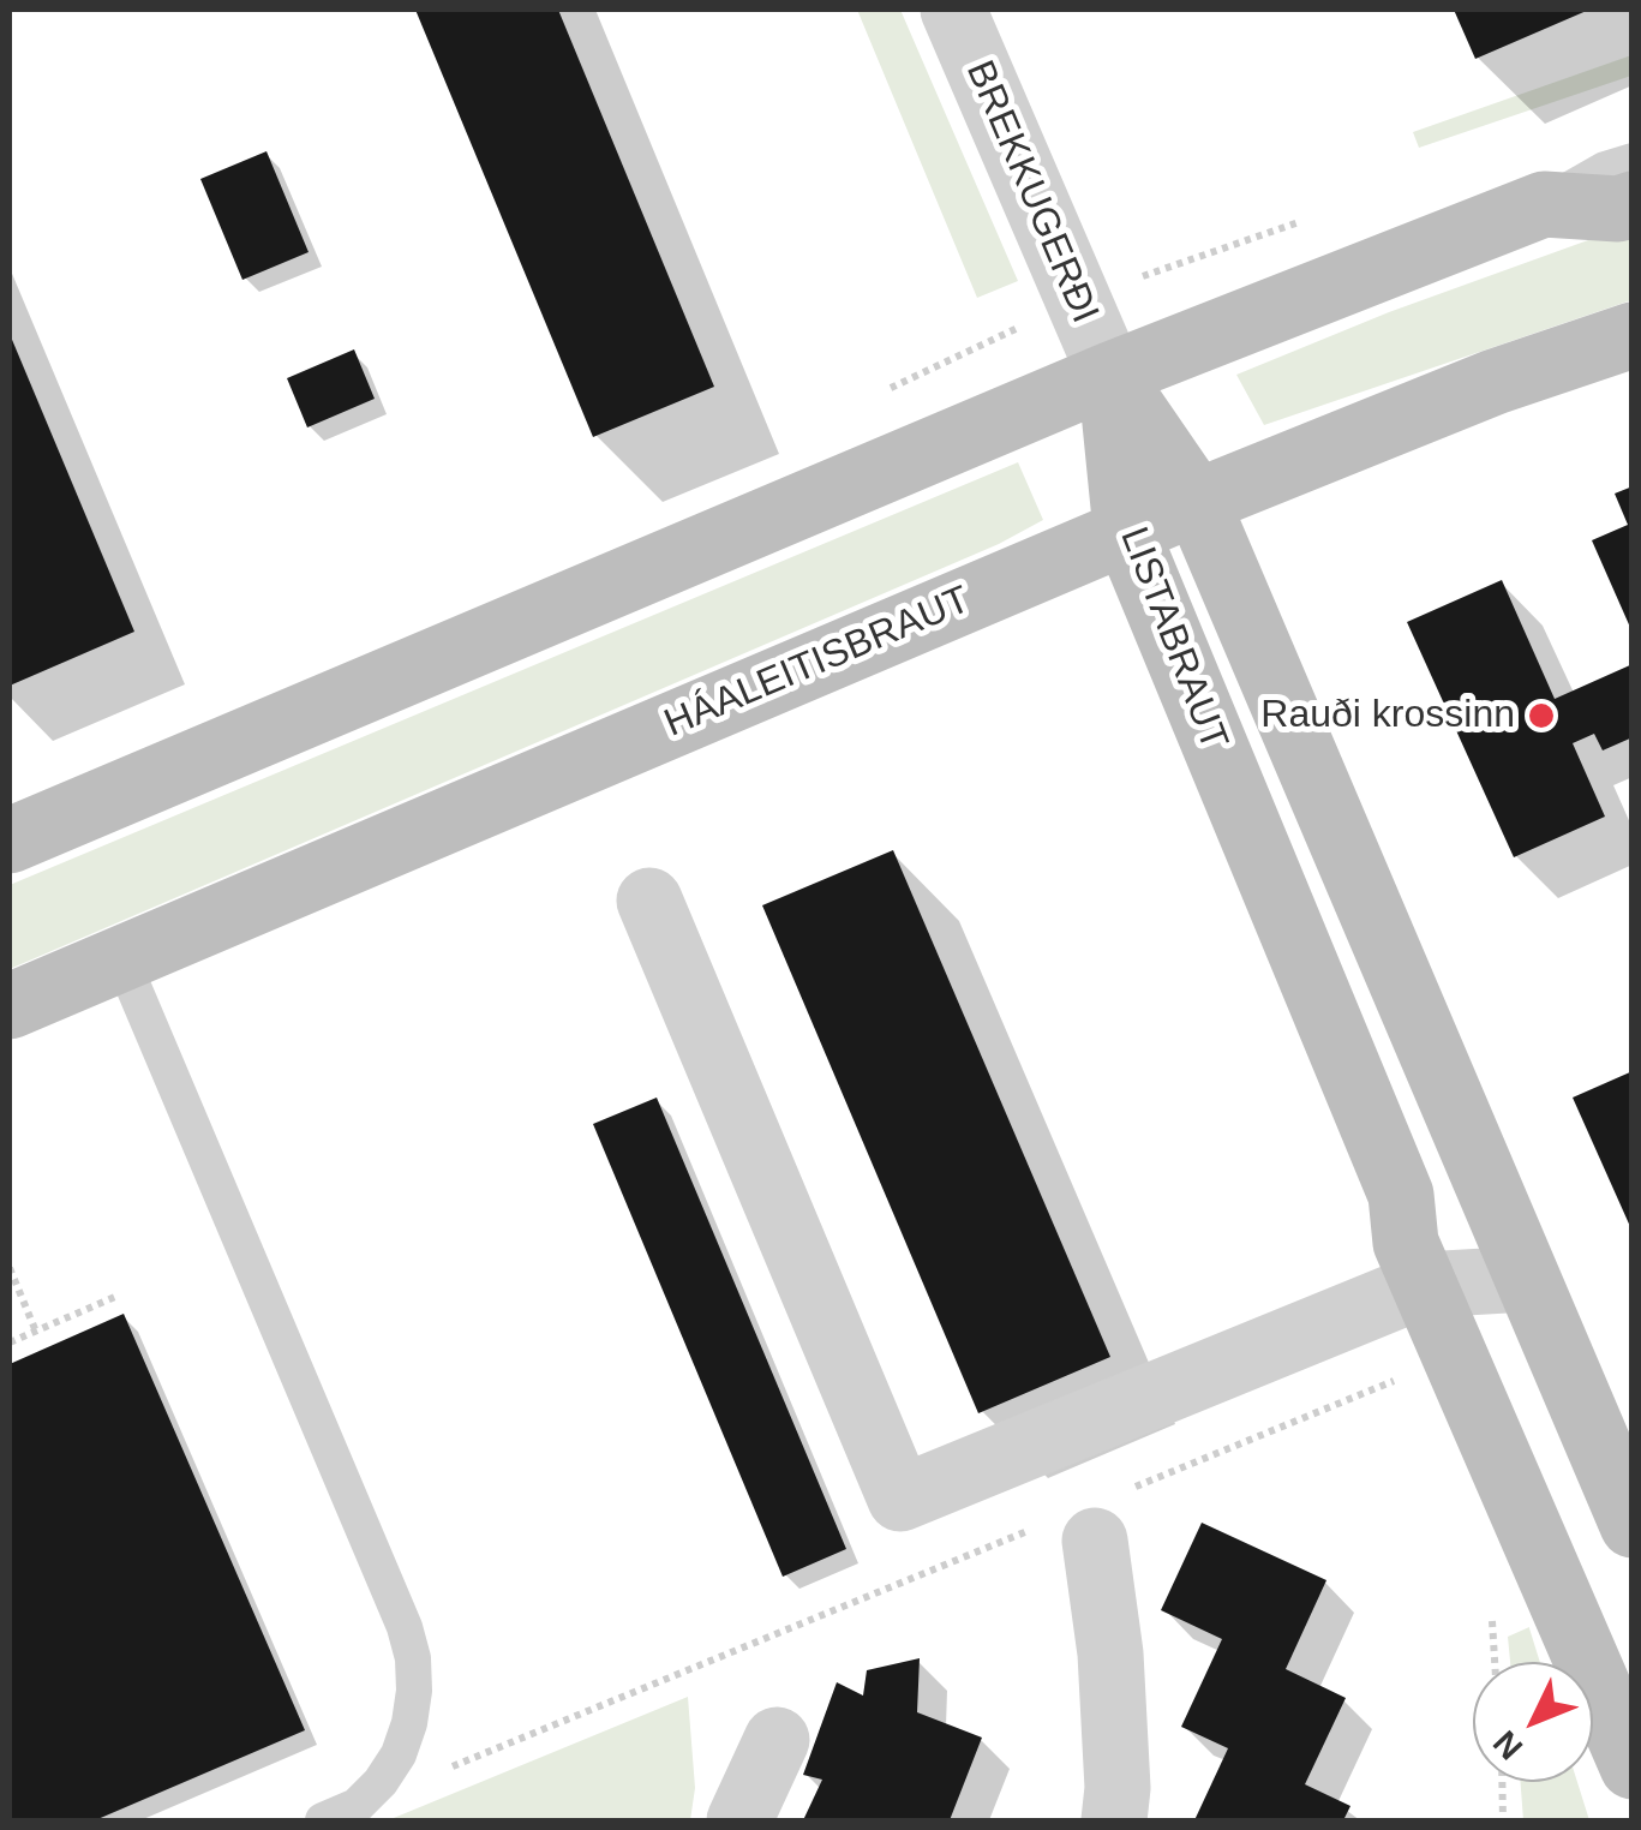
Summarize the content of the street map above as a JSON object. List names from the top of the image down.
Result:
{
  "streets": {
    "main road": ["LISTABRAUT", "HÁALEITISBRAUT"],
    "street": ["BREKKUGERÐI"]
  },
  "crossings": [
    ["BREKKUGERÐI", "LISTABRAUT"],
    ["LISTABRAUT", "HÁALEITISBRAUT"]
  ],
  "places": ["Rauði krossinn"],
  "north": "bottom left"
}
